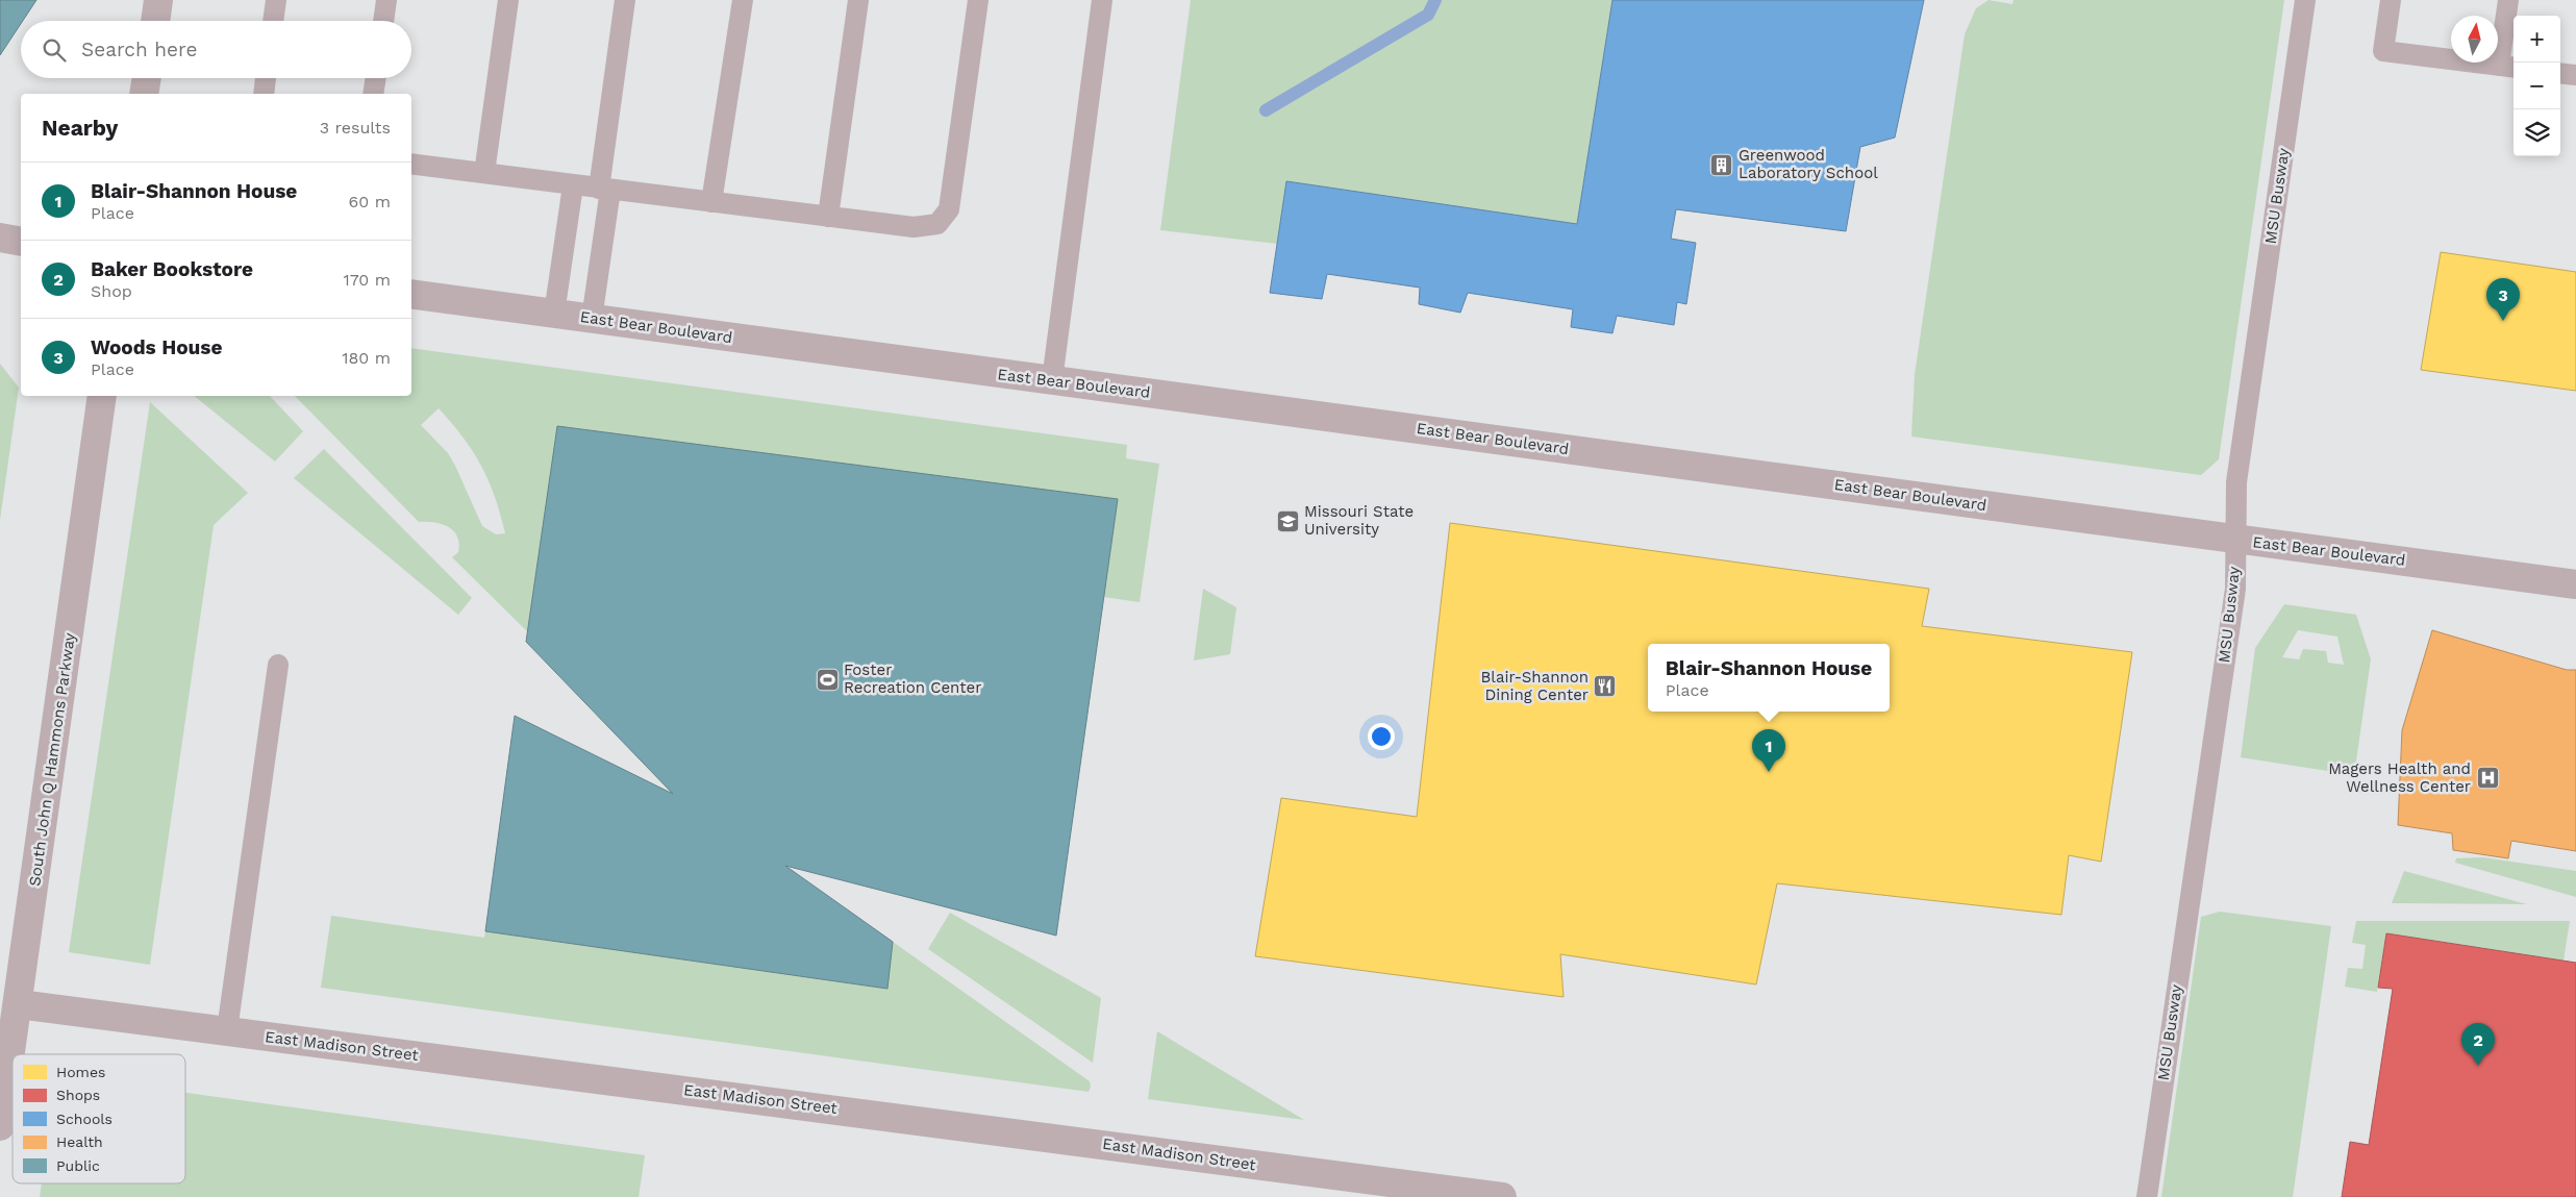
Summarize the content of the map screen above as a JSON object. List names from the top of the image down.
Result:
{
  "streets": {
    "street": ["East Bear Boulevard", "South John Q Hammons Parkway", "East Madison Street"],
    "lane": ["MSU Busway"]
  },
  "crossings": [
    ["MSU Busway", "East Bear Boulevard"],
    ["South John Q Hammons Parkway", "East Madison Street"]
  ],
  "places": {
    "building": ["Greenwood Laboratory School"],
    "school or university": ["Missouri State University"],
    "sports": ["Foster Recreation Center"],
    "restaurant": ["Blair-Shannon Dining Center"],
    "hospital": ["Magers Health and Wellness Center"]
  },
  "legend": [
    "Homes",
    "Shops",
    "Schools",
    "Health",
    "Public"
  ],
  "north": "top",
  "page": {
    "map_buttons": ["+", "−"],
    "search": "Search here",
    "heading": ["Nearby", "3 results"],
    "list": [
      {
        "mark": "1",
        "name": "Blair-Shannon House",
        "note": "Place",
        "value": "60 m"
      },
      {
        "mark": "2",
        "name": "Baker Bookstore",
        "note": "Shop",
        "value": "170 m"
      },
      {
        "mark": "3",
        "name": "Woods House",
        "note": "Place",
        "value": "180 m"
      }
    ],
    "pins": ["3", "1", "2"],
    "popup": ["Blair-Shannon House", "Place"]
  }
}
